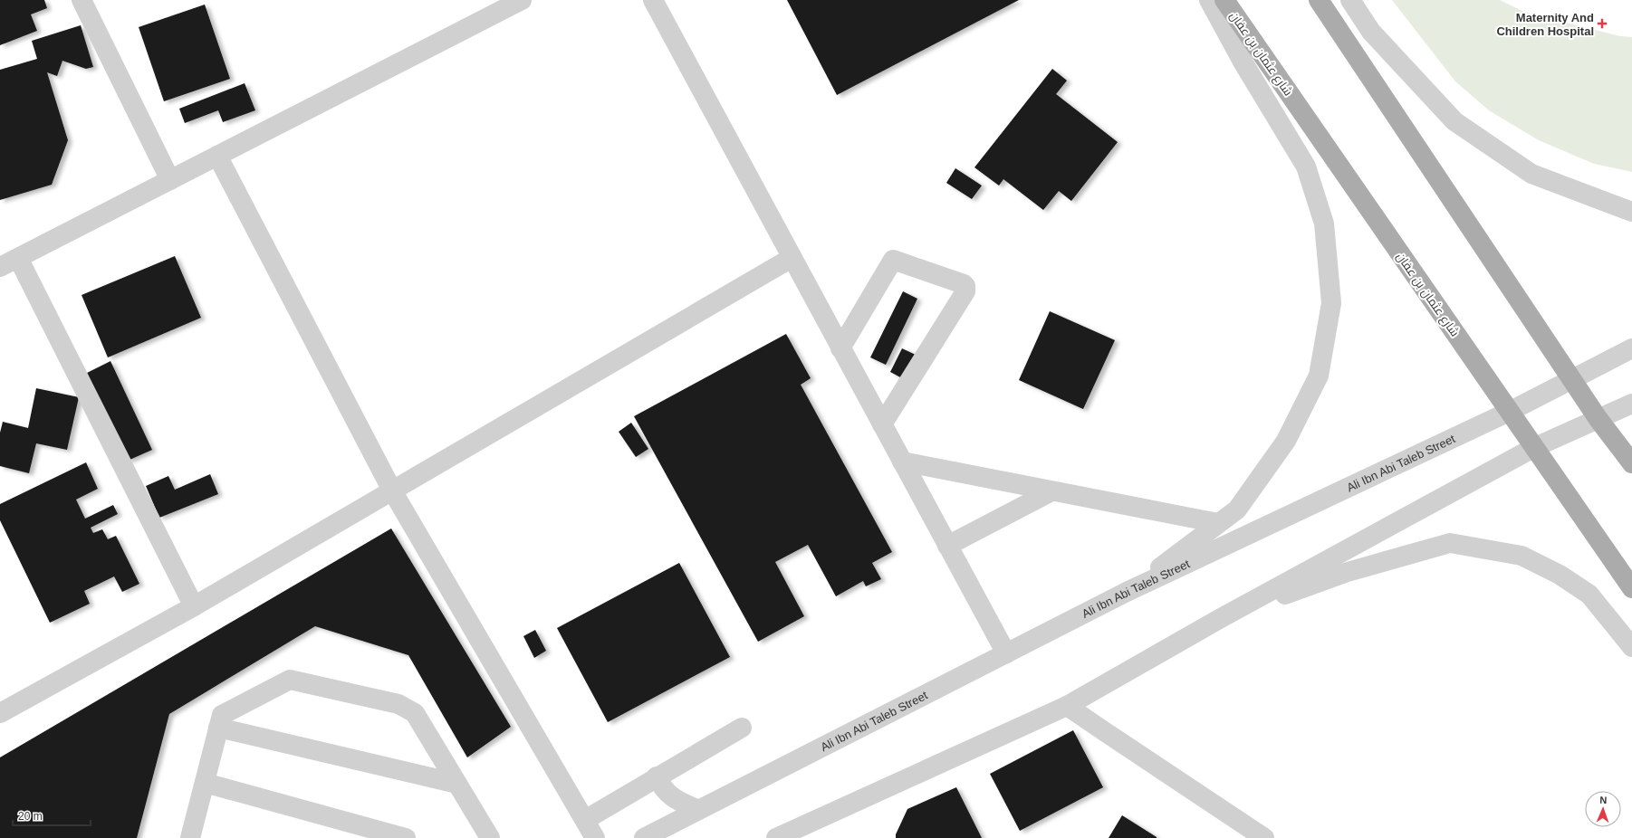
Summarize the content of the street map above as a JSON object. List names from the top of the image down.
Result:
{
  "streets": {
    "main road": ["شارع عثمان بن عفان"],
    "street": ["Ali Ibn Abi Taleb Street"]
  },
  "crossings": [
    ["شارع عثمان بن عفان", "Ali Ibn Abi Taleb Street"]
  ],
  "places": {
    "health": ["Maternity And Children Hospital"]
  },
  "scale_bar": "20 m",
  "north": "top"
}
